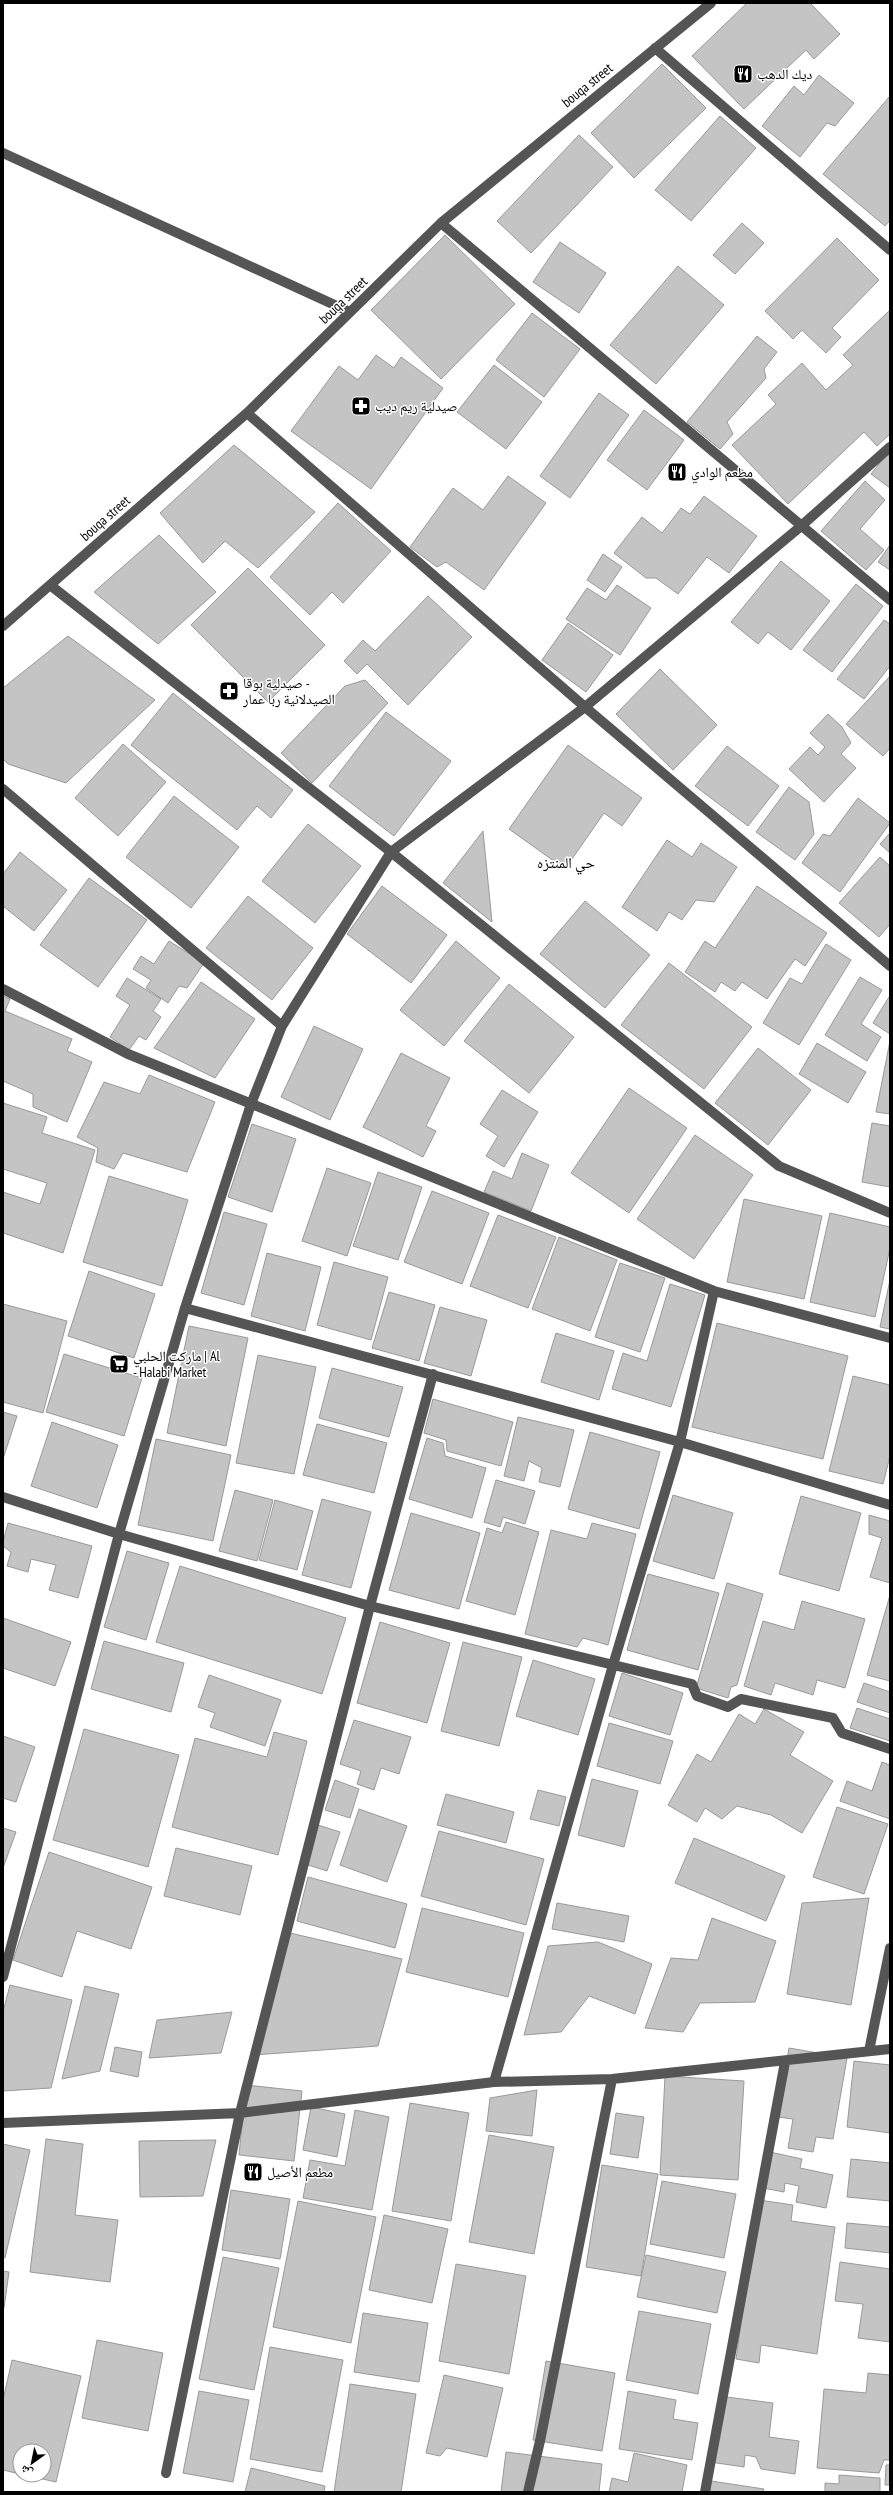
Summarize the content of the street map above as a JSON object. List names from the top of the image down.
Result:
{
  "streets": {
    "street": ["bouqa street"]
  },
  "districts": ["حي المنتزه"],
  "places": {
    "restaurant": ["ديك الدهب", "مطعم الوادي", "مطعم الأصيل"],
    "pharmacy": ["صيدلية ريم ديب", "صيدلية بوقا - الصيدلانية ربا عمار"],
    "supermarket": ["ماركت الحلبي | Al - Halabi Market"]
  },
  "north": "bottom left"
}
